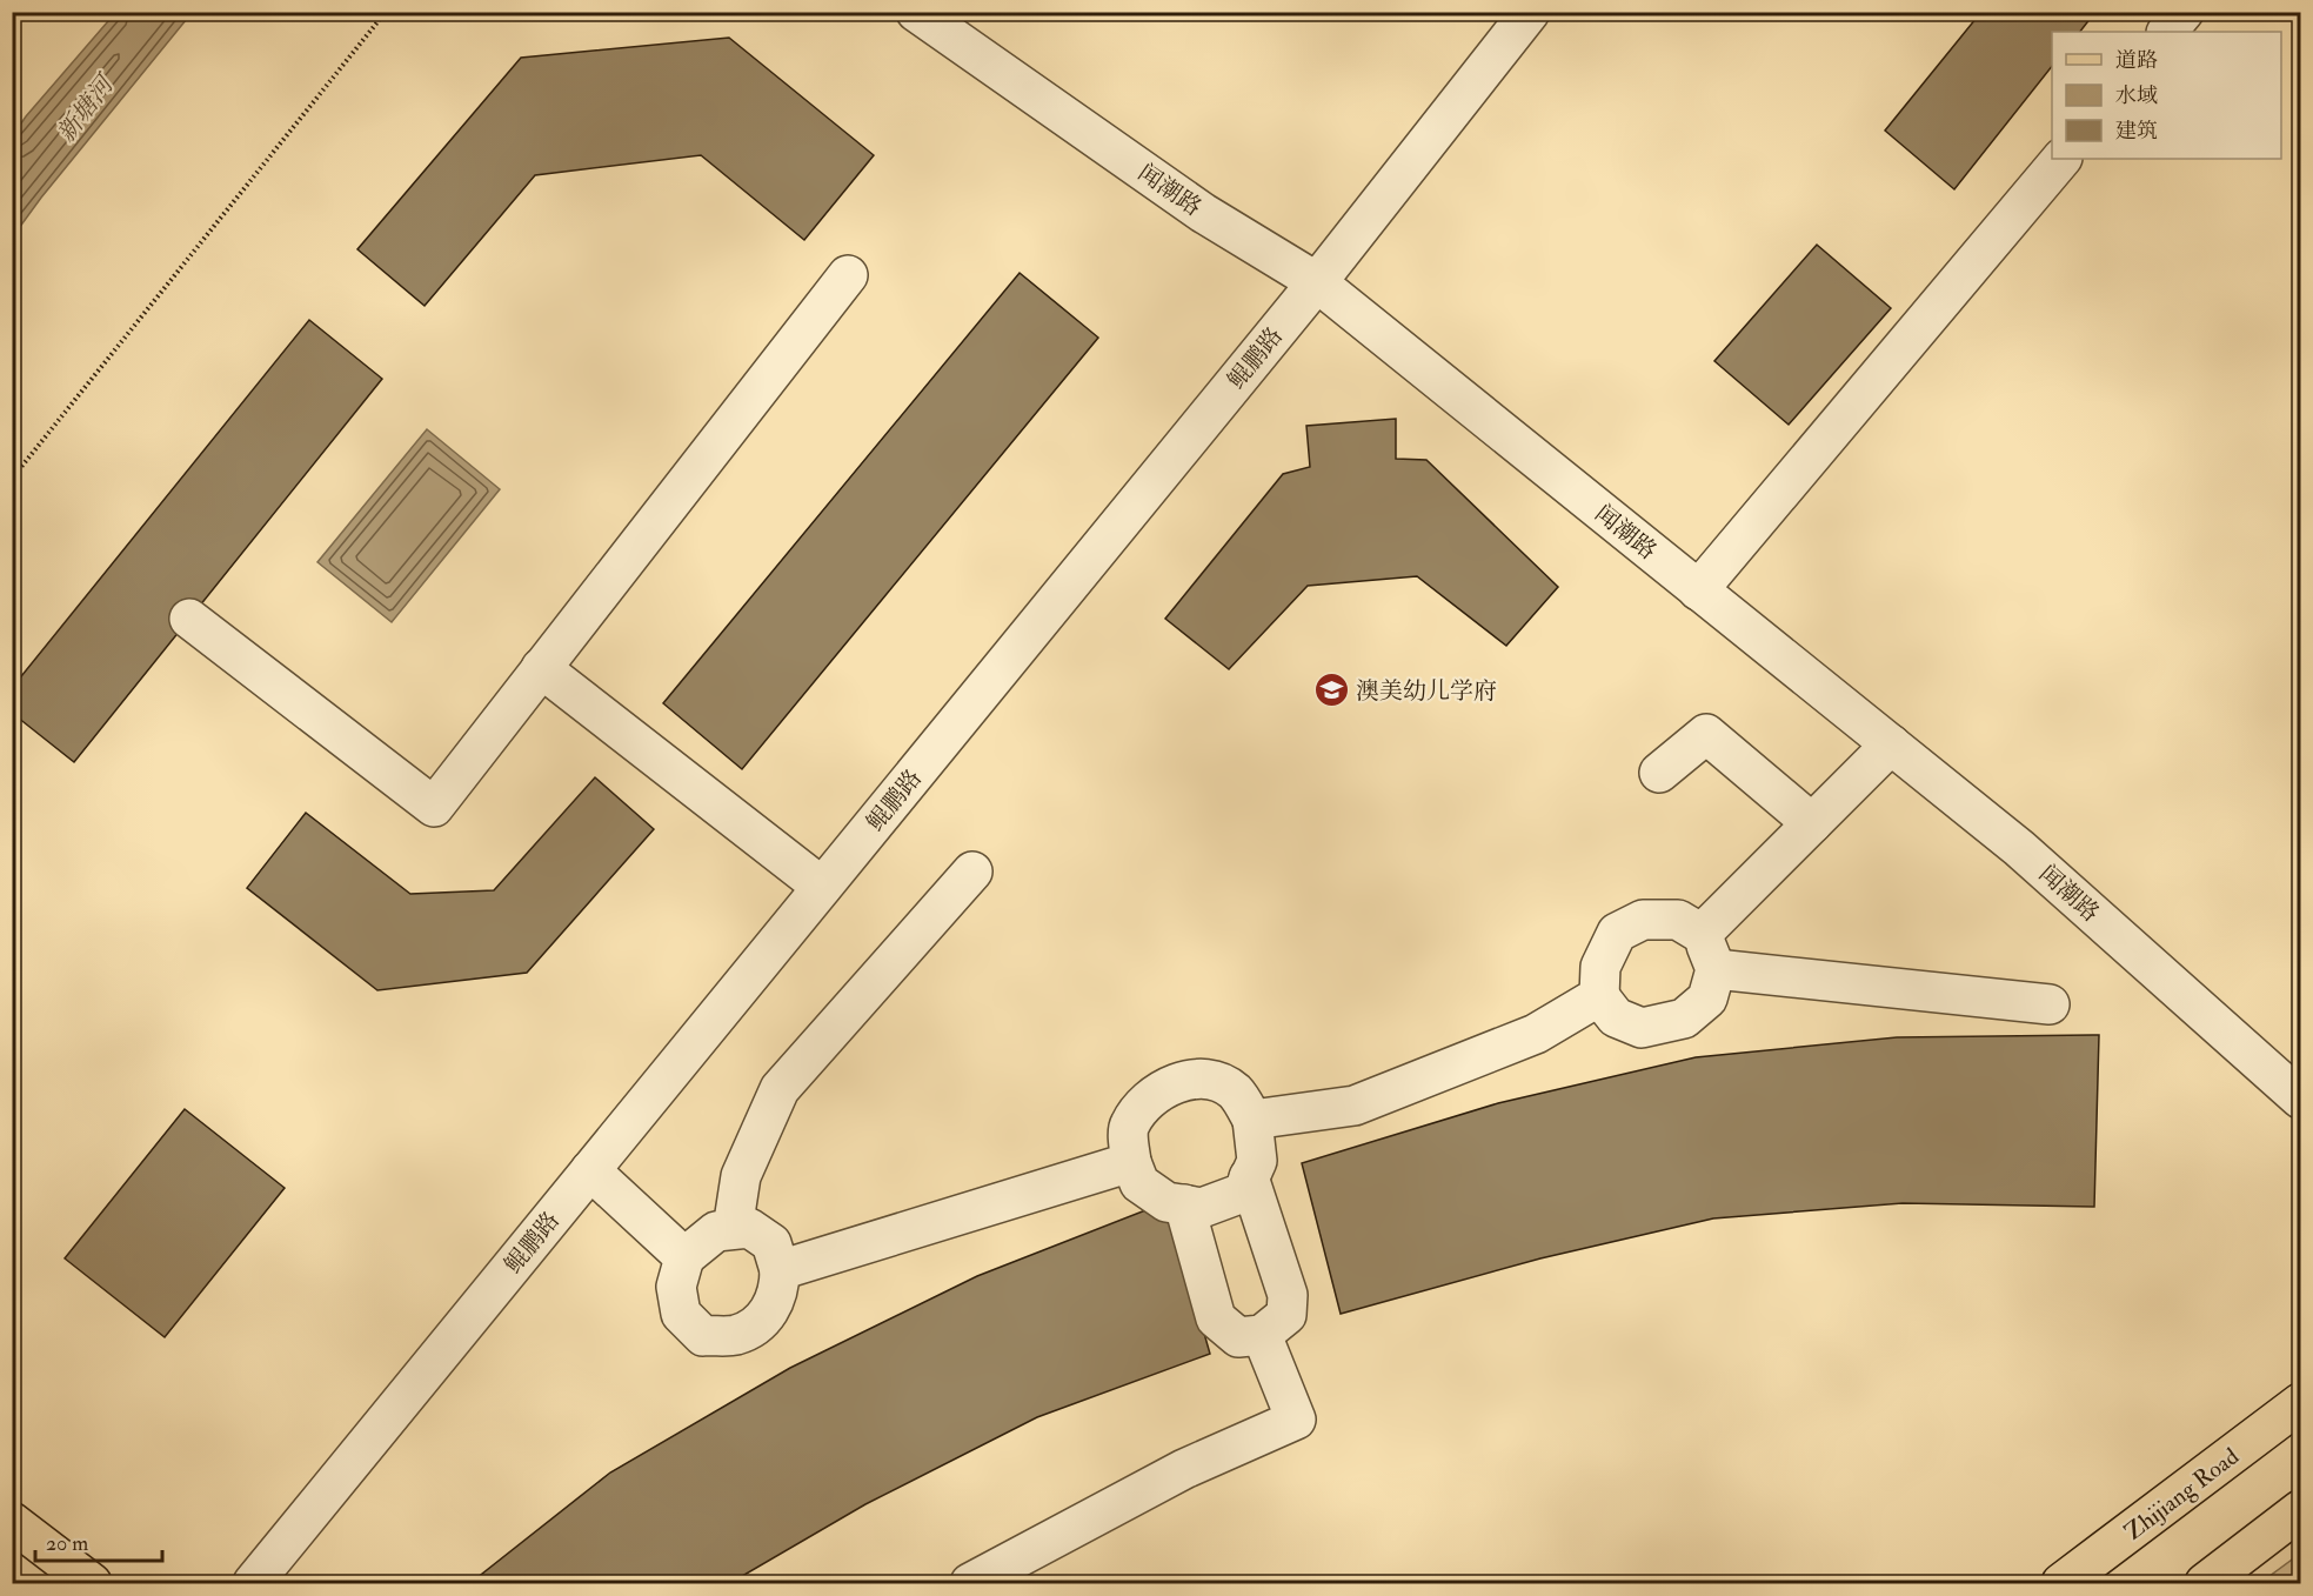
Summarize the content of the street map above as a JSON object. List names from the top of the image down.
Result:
{
  "streets": {
    "main road": ["Zhijiang Road"],
    "street": ["闻潮路", "鲲鹏路"]
  },
  "crossings": [
    ["闻潮路", "鲲鹏路"]
  ],
  "water": ["新塘河"],
  "places": {
    "school or university": ["澳美幼儿学府"]
  },
  "legend": ["道路", "水域", "建筑"],
  "scale_bar": "20 m"
}
